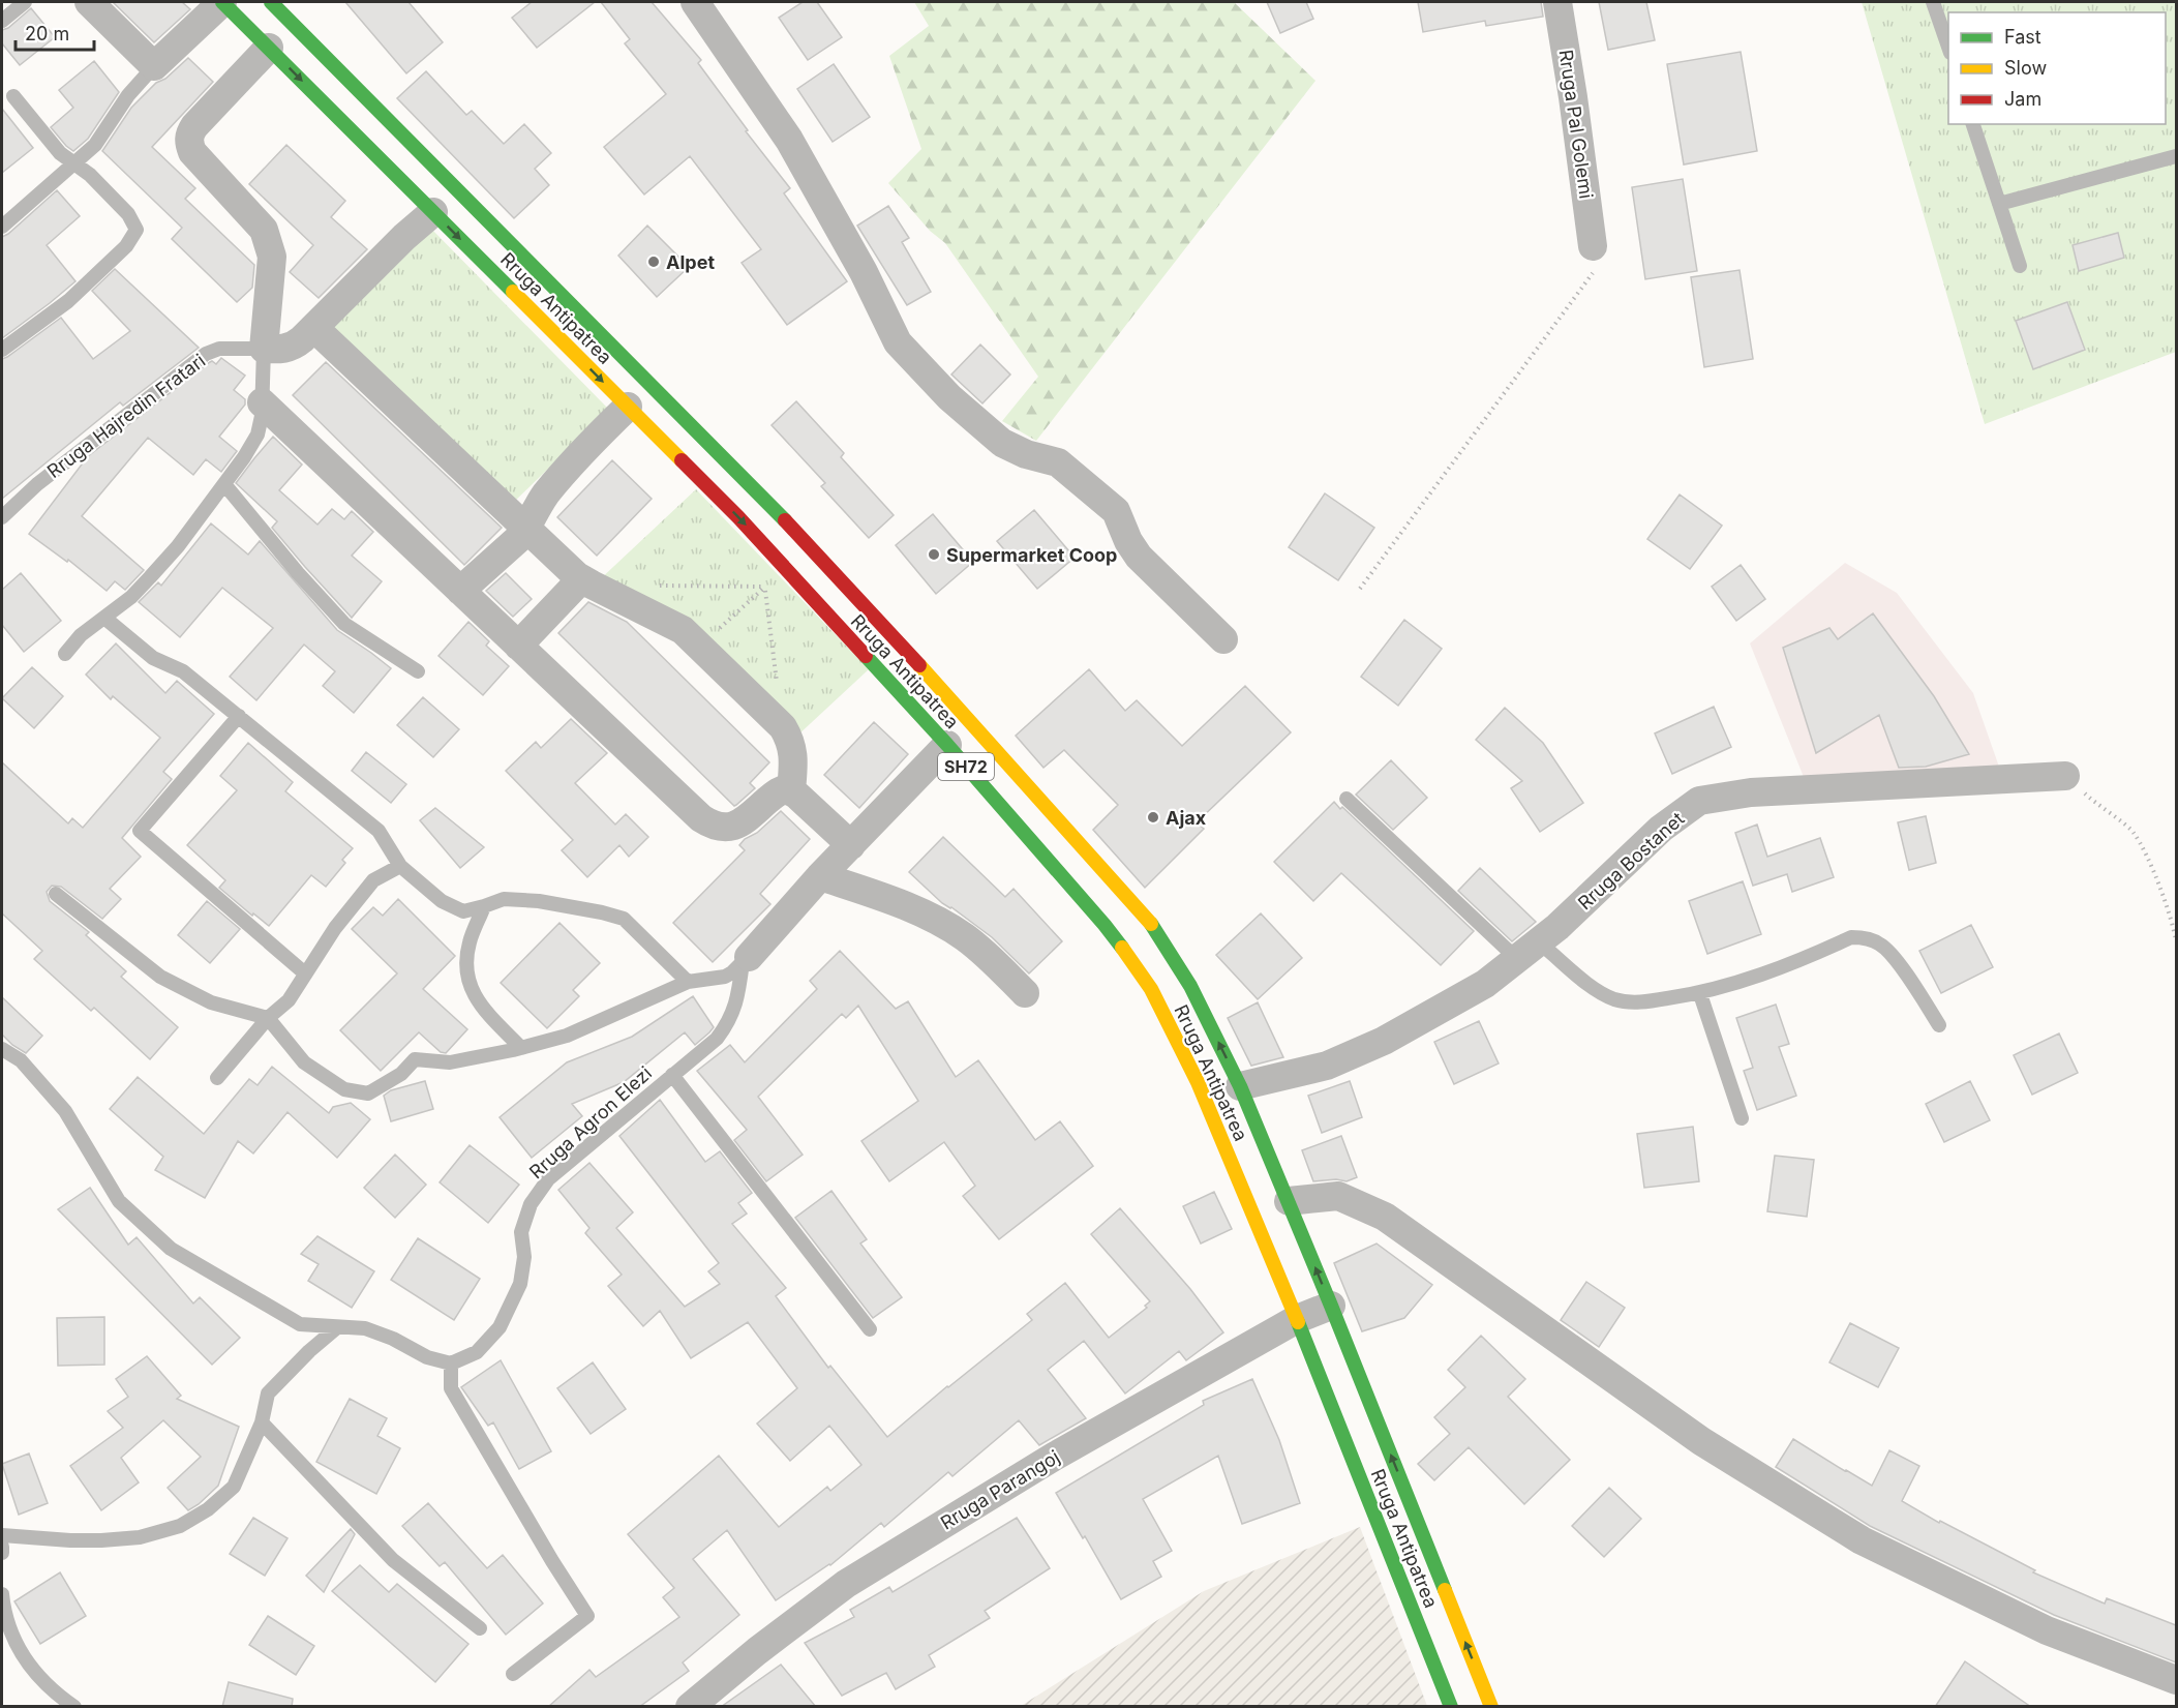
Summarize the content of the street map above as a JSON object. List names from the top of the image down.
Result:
{
  "streets": {
    "main road": ["Rruga Antipatrea", "SH72"],
    "street": [
      "Rruga Pal Golemi",
      "Rruga Hajredin Fratari",
      "Rruga Bostanet",
      "Rruga Parangoj"
    ],
    "lane": ["Rruga Agron Elezi"]
  },
  "crossings": [
    ["Rruga Antipatrea", "Rruga Hajredin Fratari"],
    ["Rruga Antipatrea", "Rruga Bostanet"],
    ["Rruga Antipatrea", "Rruga Parangoj"]
  ],
  "places": ["Alpet", "Supermarket Coop", "Ajax"],
  "legend": ["Fast", "Slow", "Jam"],
  "scale_bar": "20 m"
}
